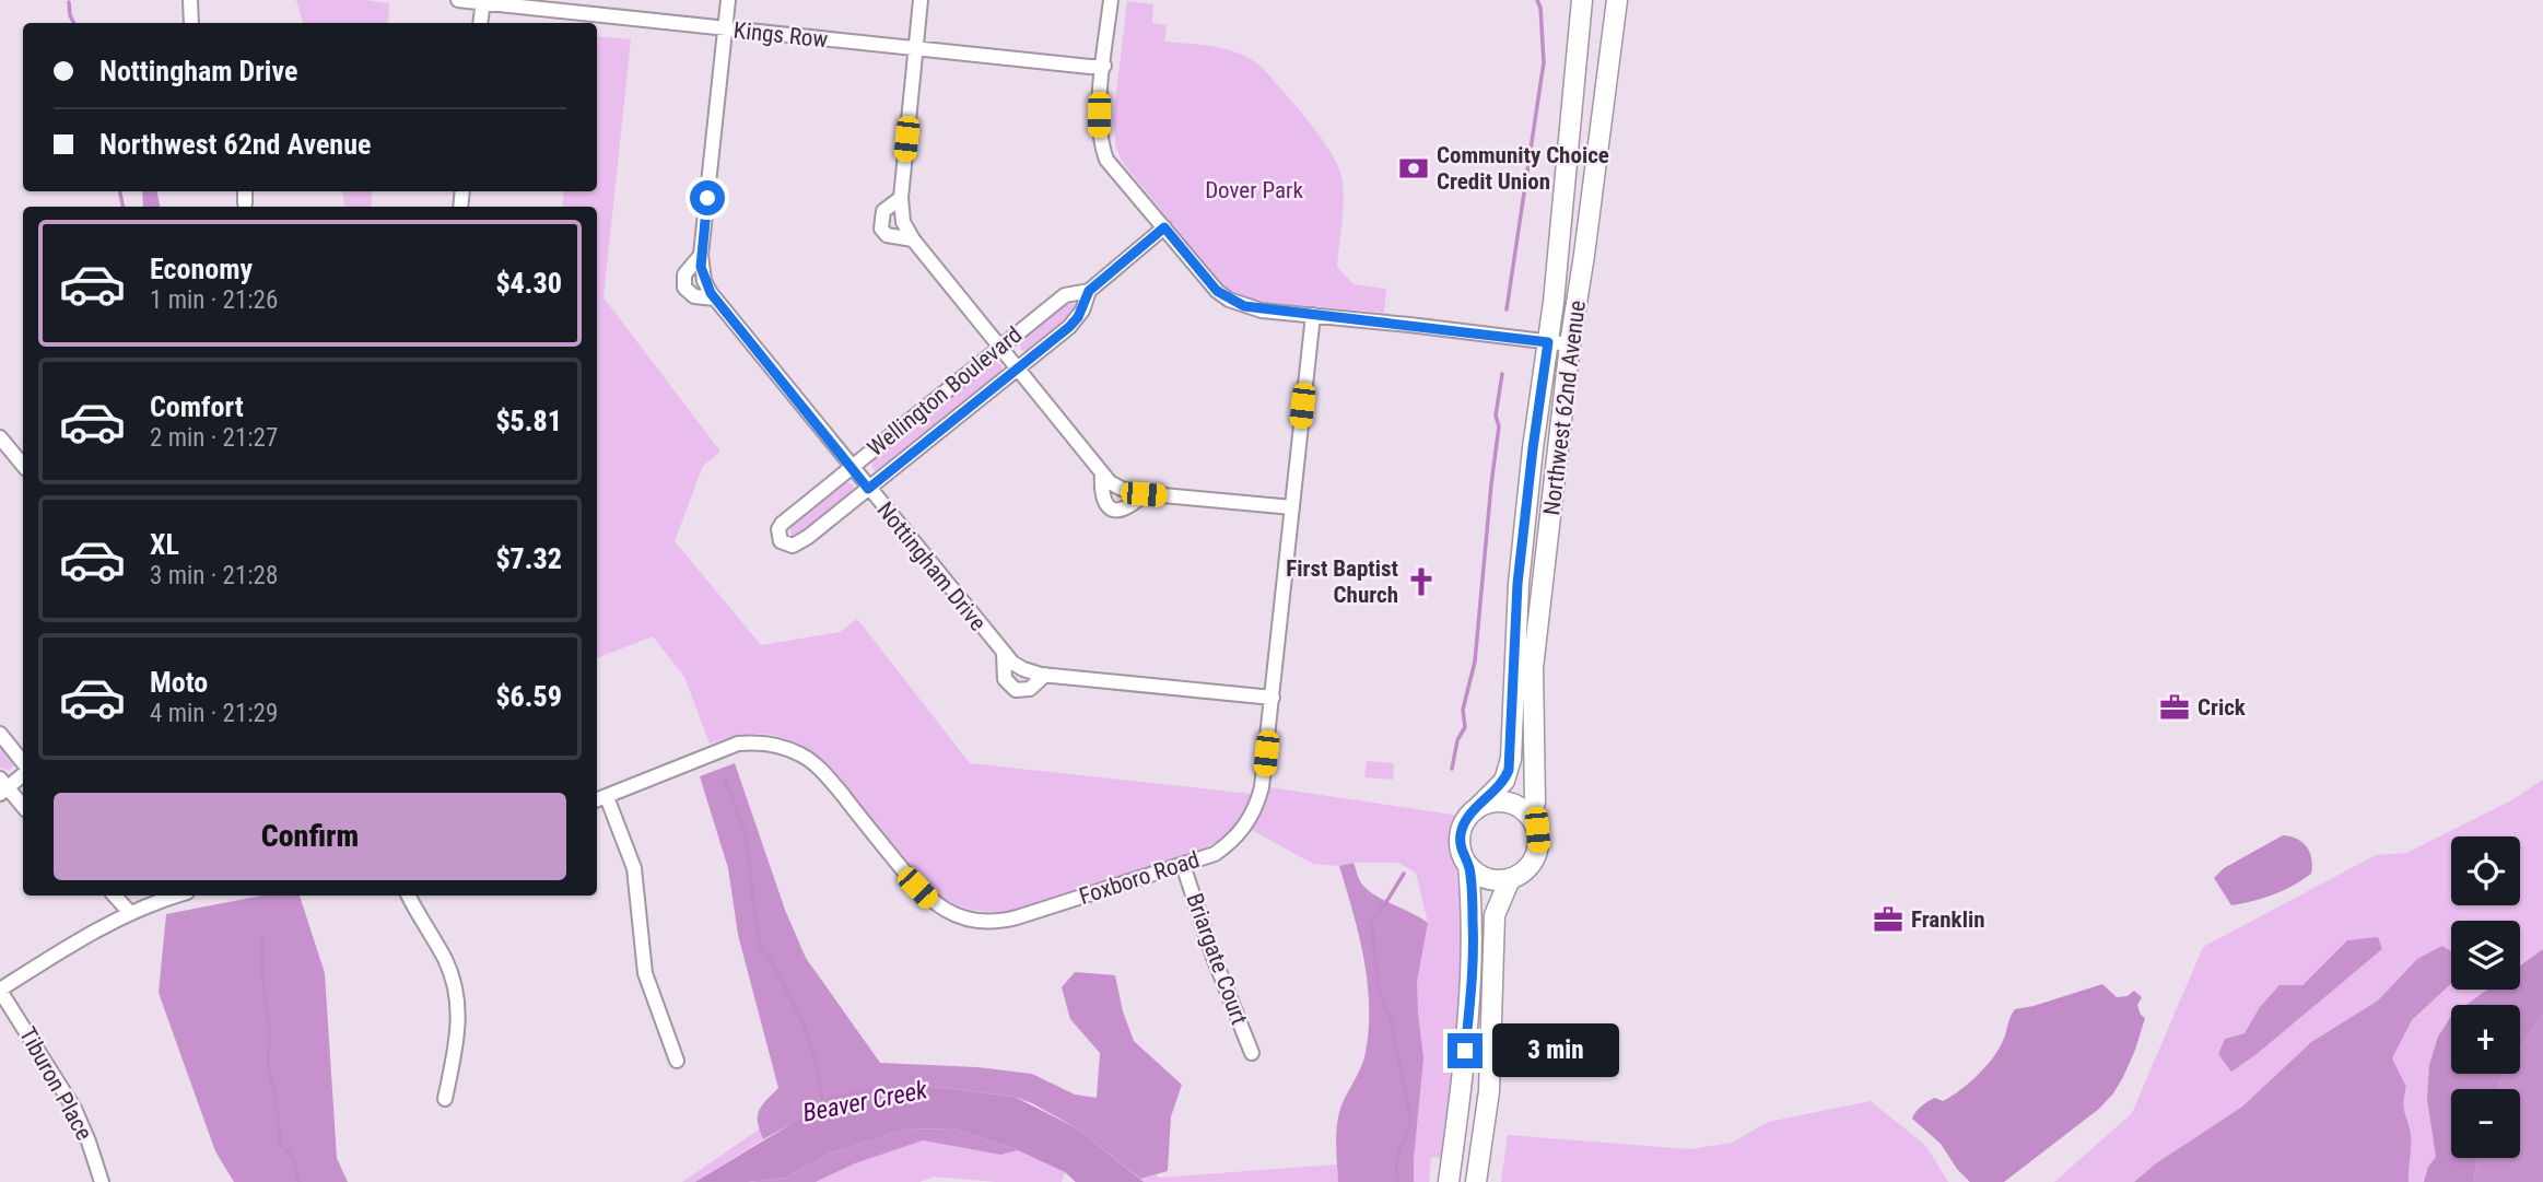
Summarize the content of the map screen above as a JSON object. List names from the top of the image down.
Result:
{
  "streets": {
    "street": [
      "Kings Row",
      "Wellington Boulevard",
      "Northwest 62nd Avenue",
      "Nottingham Drive",
      "Foxboro Road",
      "Briargate Court",
      "Tiburon Place"
    ]
  },
  "crossings": [
    ["Kings Row", "Nottingham Drive"],
    ["Wellington Boulevard", "Nottingham Drive"],
    ["Nottingham Drive", "Foxboro Road"],
    ["Foxboro Road", "Briargate Court"]
  ],
  "water": ["Beaver Creek"],
  "parks": ["Dover Park"],
  "places": {
    "bank": ["Community Choice Credit Union"],
    "church": ["First Baptist Church"],
    "office": ["Crick", "Franklin"]
  },
  "page": {
    "banner": ["Nottingham Drive", "Northwest 62nd Avenue"],
    "list": [
      {
        "name": "Economy",
        "note": "1 min · 21:26",
        "value": "$4.30"
      },
      {
        "name": "Comfort",
        "note": "2 min · 21:27",
        "value": "$5.81"
      },
      {
        "name": "XL",
        "note": "3 min · 21:28",
        "value": "$7.32"
      },
      {
        "name": "Moto",
        "note": "4 min · 21:29",
        "value": "$6.59"
      }
    ],
    "buttons": "Confirm",
    "map_buttons": ["+", "−"],
    "bubble": "3 min"
  }
}
